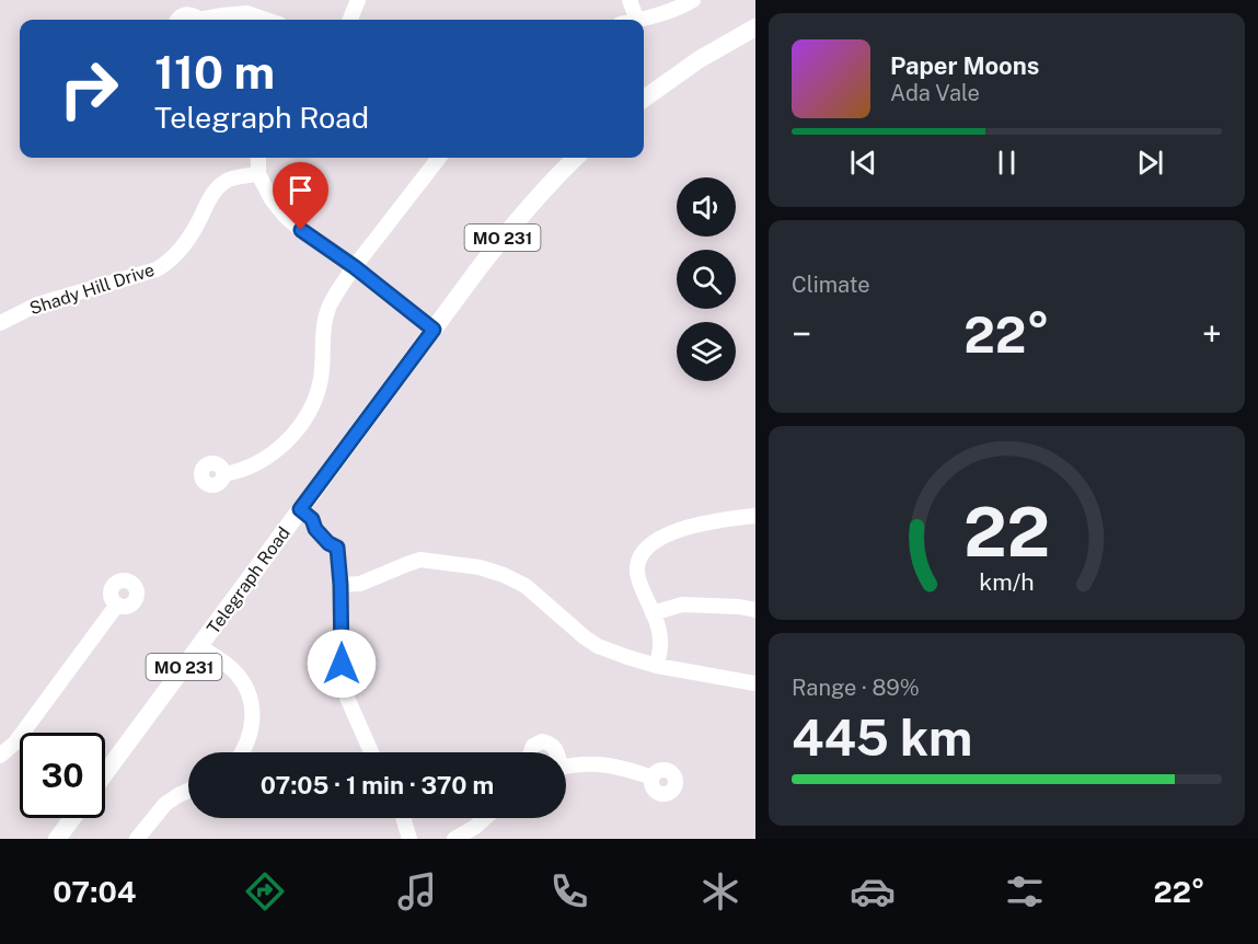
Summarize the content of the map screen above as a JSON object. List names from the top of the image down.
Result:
{
  "streets": {
    "main road": ["MO 231", "Telegraph Road"],
    "street": ["Shady Hill Drive"]
  },
  "page": {
    "turn": ["110 m", "Telegraph Road"],
    "song": ["Paper Moons", "Ada Vale"],
    "tile": [
      "Climate",
      ["Range · 89%", "445 km"]
    ],
    "heat": ["−", "22°", "+"],
    "limit": "30",
    "trip": "07:05 · 1 min · 370 m",
    "tabs": ["07:04", "22°"],
    "gauge": ["22", "km/h"]
  }
}
